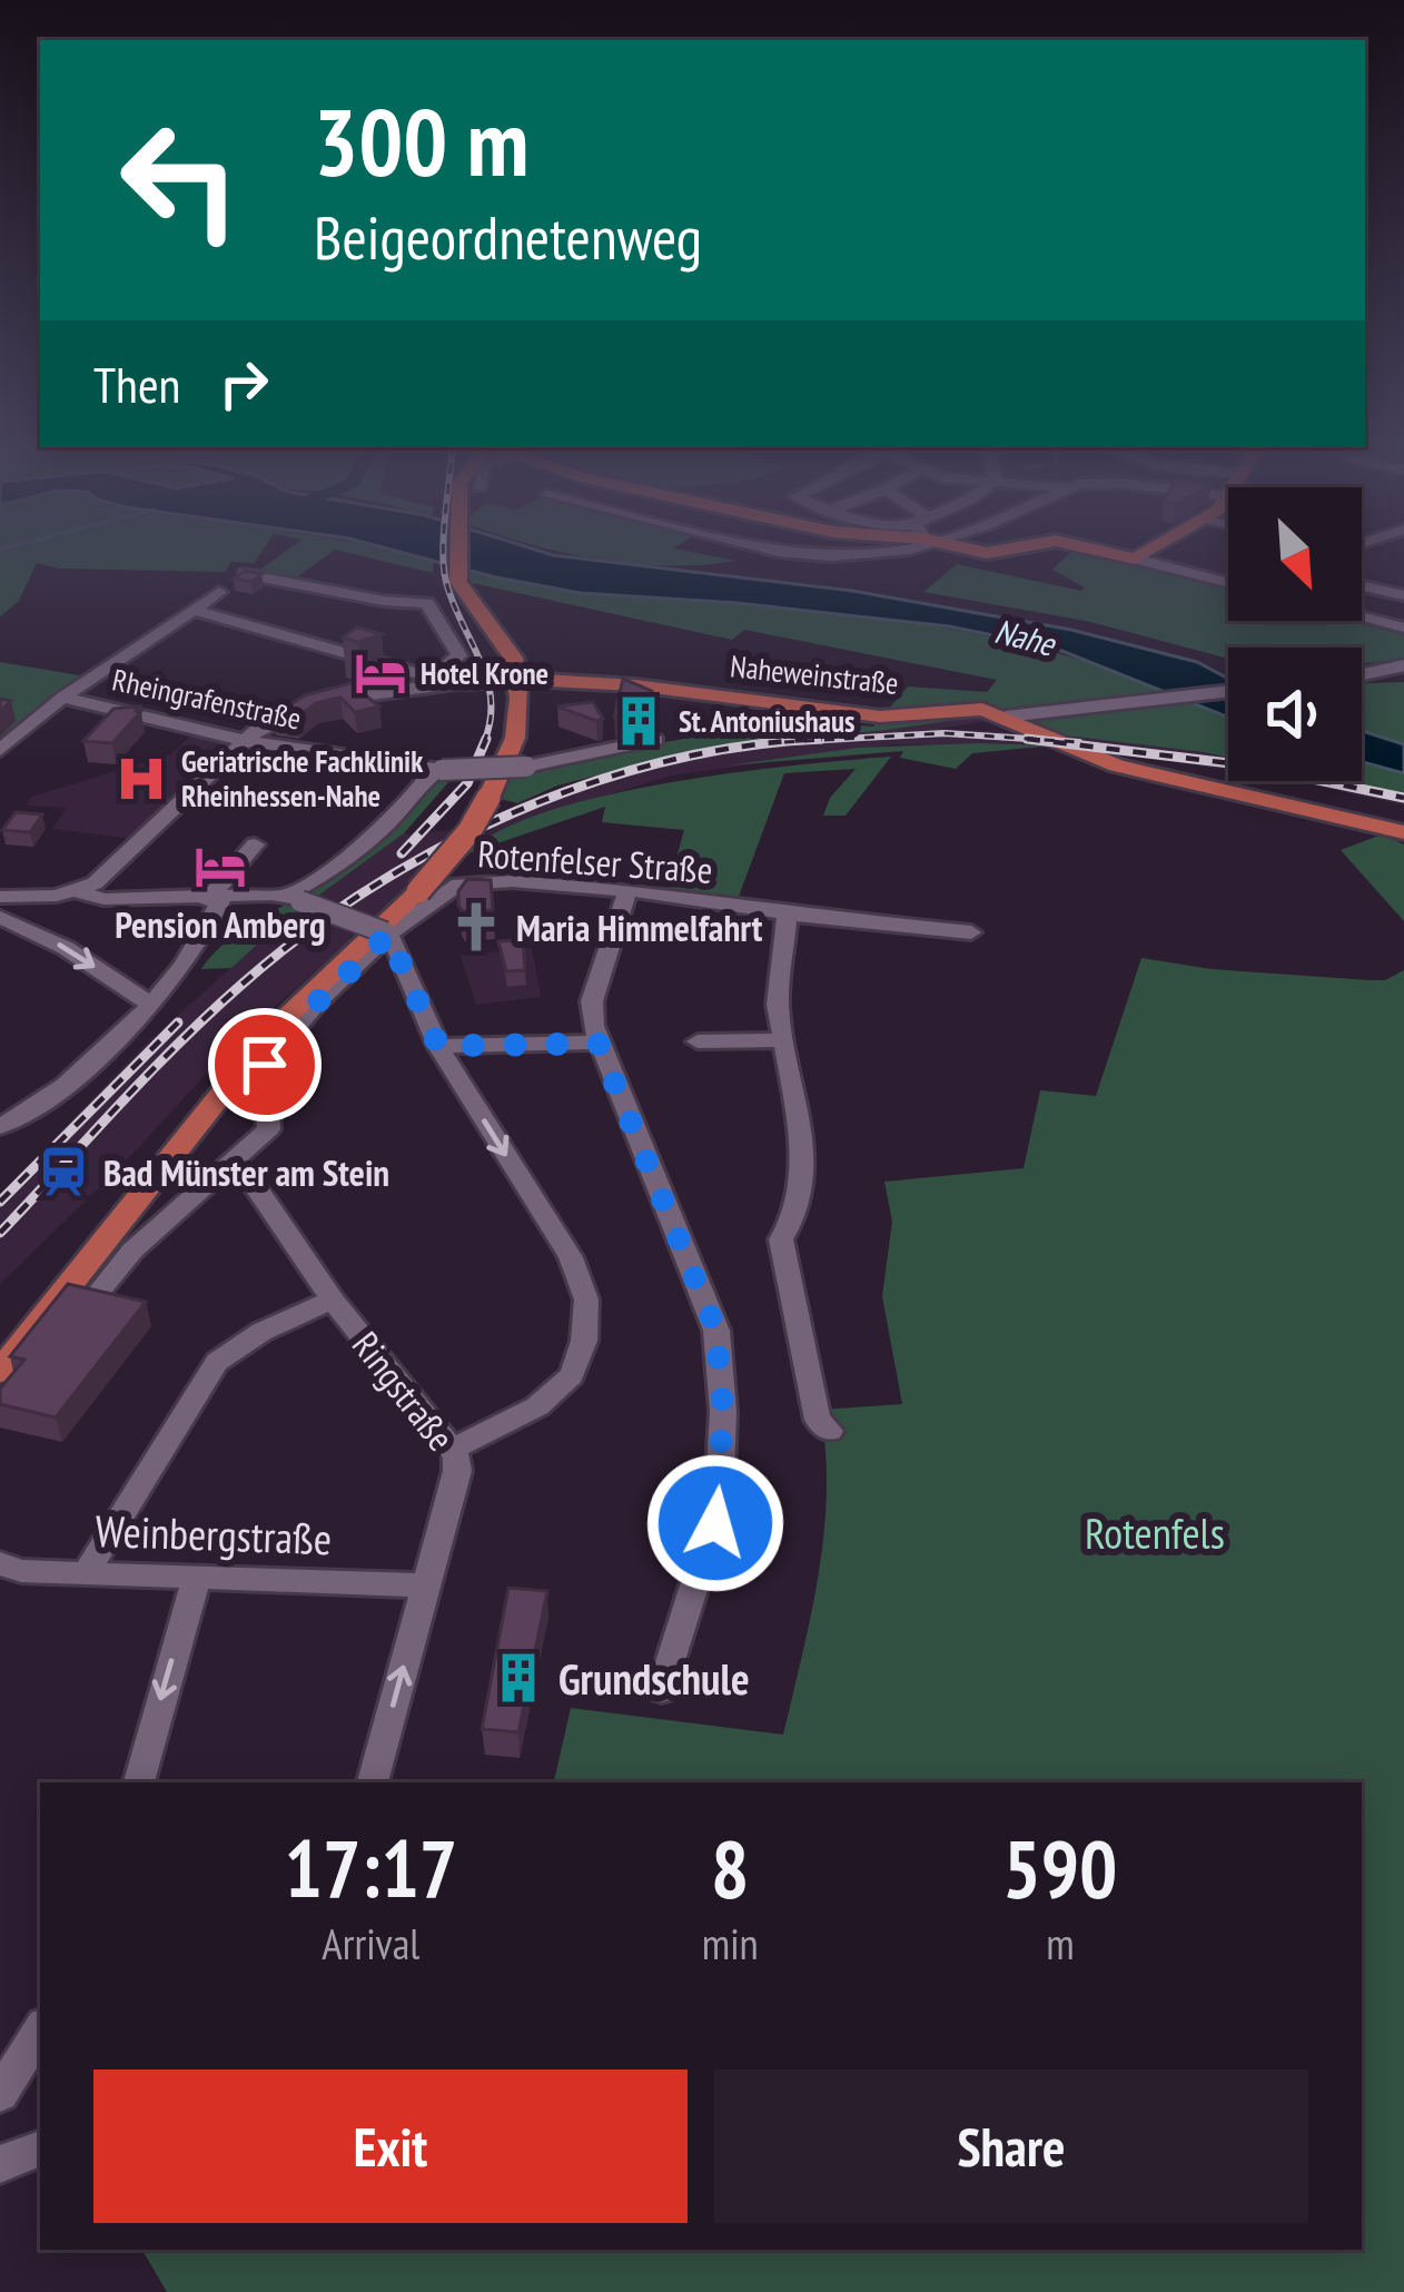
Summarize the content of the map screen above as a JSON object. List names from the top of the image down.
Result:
{
  "streets": {
    "main road": ["Naheweinstraße"],
    "street": [
      "Rheingrafenstraße",
      "Rotenfelser Straße",
      "Ringstraße",
      "Weinbergstraße"
    ]
  },
  "crossings": [
    ["Rotenfelser Straße", "Ringstraße"],
    ["Ringstraße", "Weinbergstraße"]
  ],
  "water": ["Nahe"],
  "parks": ["Rotenfels"],
  "places": {
    "hotel": ["Hotel Krone", "Pension Amberg"],
    "building": ["St. Antoniushaus", "Grundschule"],
    "hospital": ["Geriatrische Fachklinik Rheinhessen-Nahe"],
    "church": ["Maria Himmelfahrt"],
    "station": ["Bad Münster am Stein"]
  },
  "north": "bottom right",
  "page": {
    "turn": ["300 m", "Beigeordnetenweg"],
    "then": "Then",
    "eta": [
      "17:17",
      "Arrival",
      "8",
      "min",
      "590",
      "m"
    ],
    "buttons": ["Exit", "Share"]
  }
}
